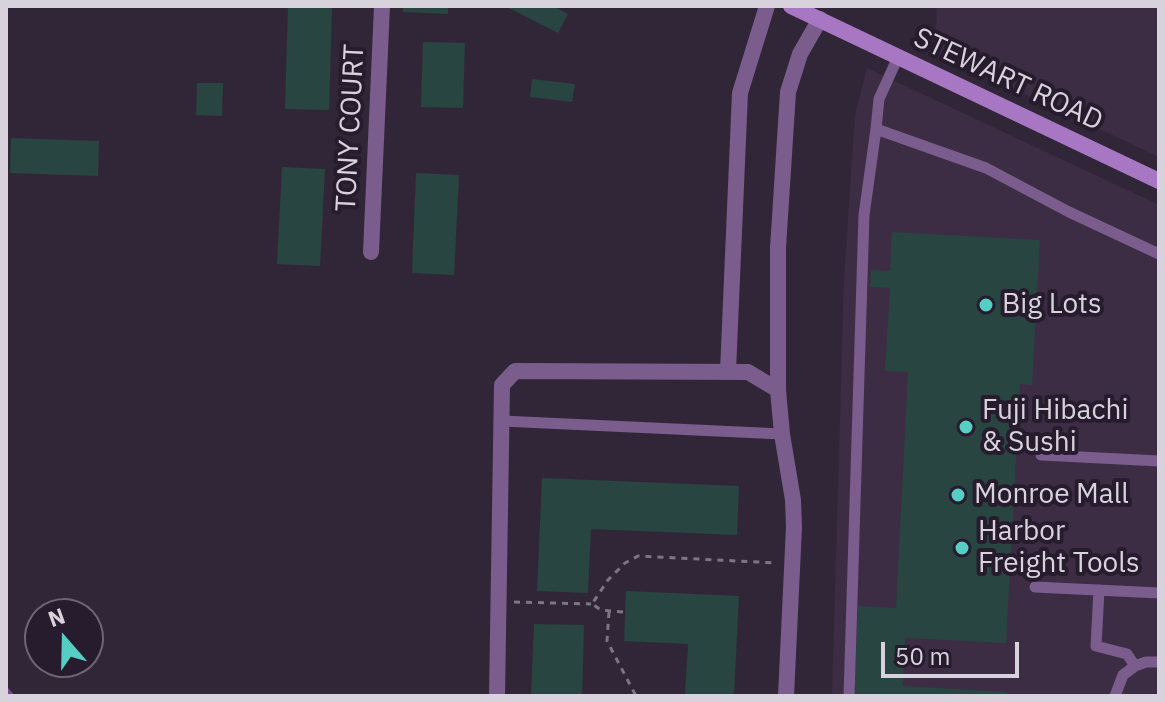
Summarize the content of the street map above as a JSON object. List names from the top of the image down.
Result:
{
  "streets": {
    "street": ["STEWART ROAD", "TONY COURT"]
  },
  "places": [
    "Big Lots",
    "Fuji Hibachi & Sushi",
    "Monroe Mall",
    "Harbor Freight Tools"
  ],
  "scale_bar": "50 m",
  "north": "top"
}
